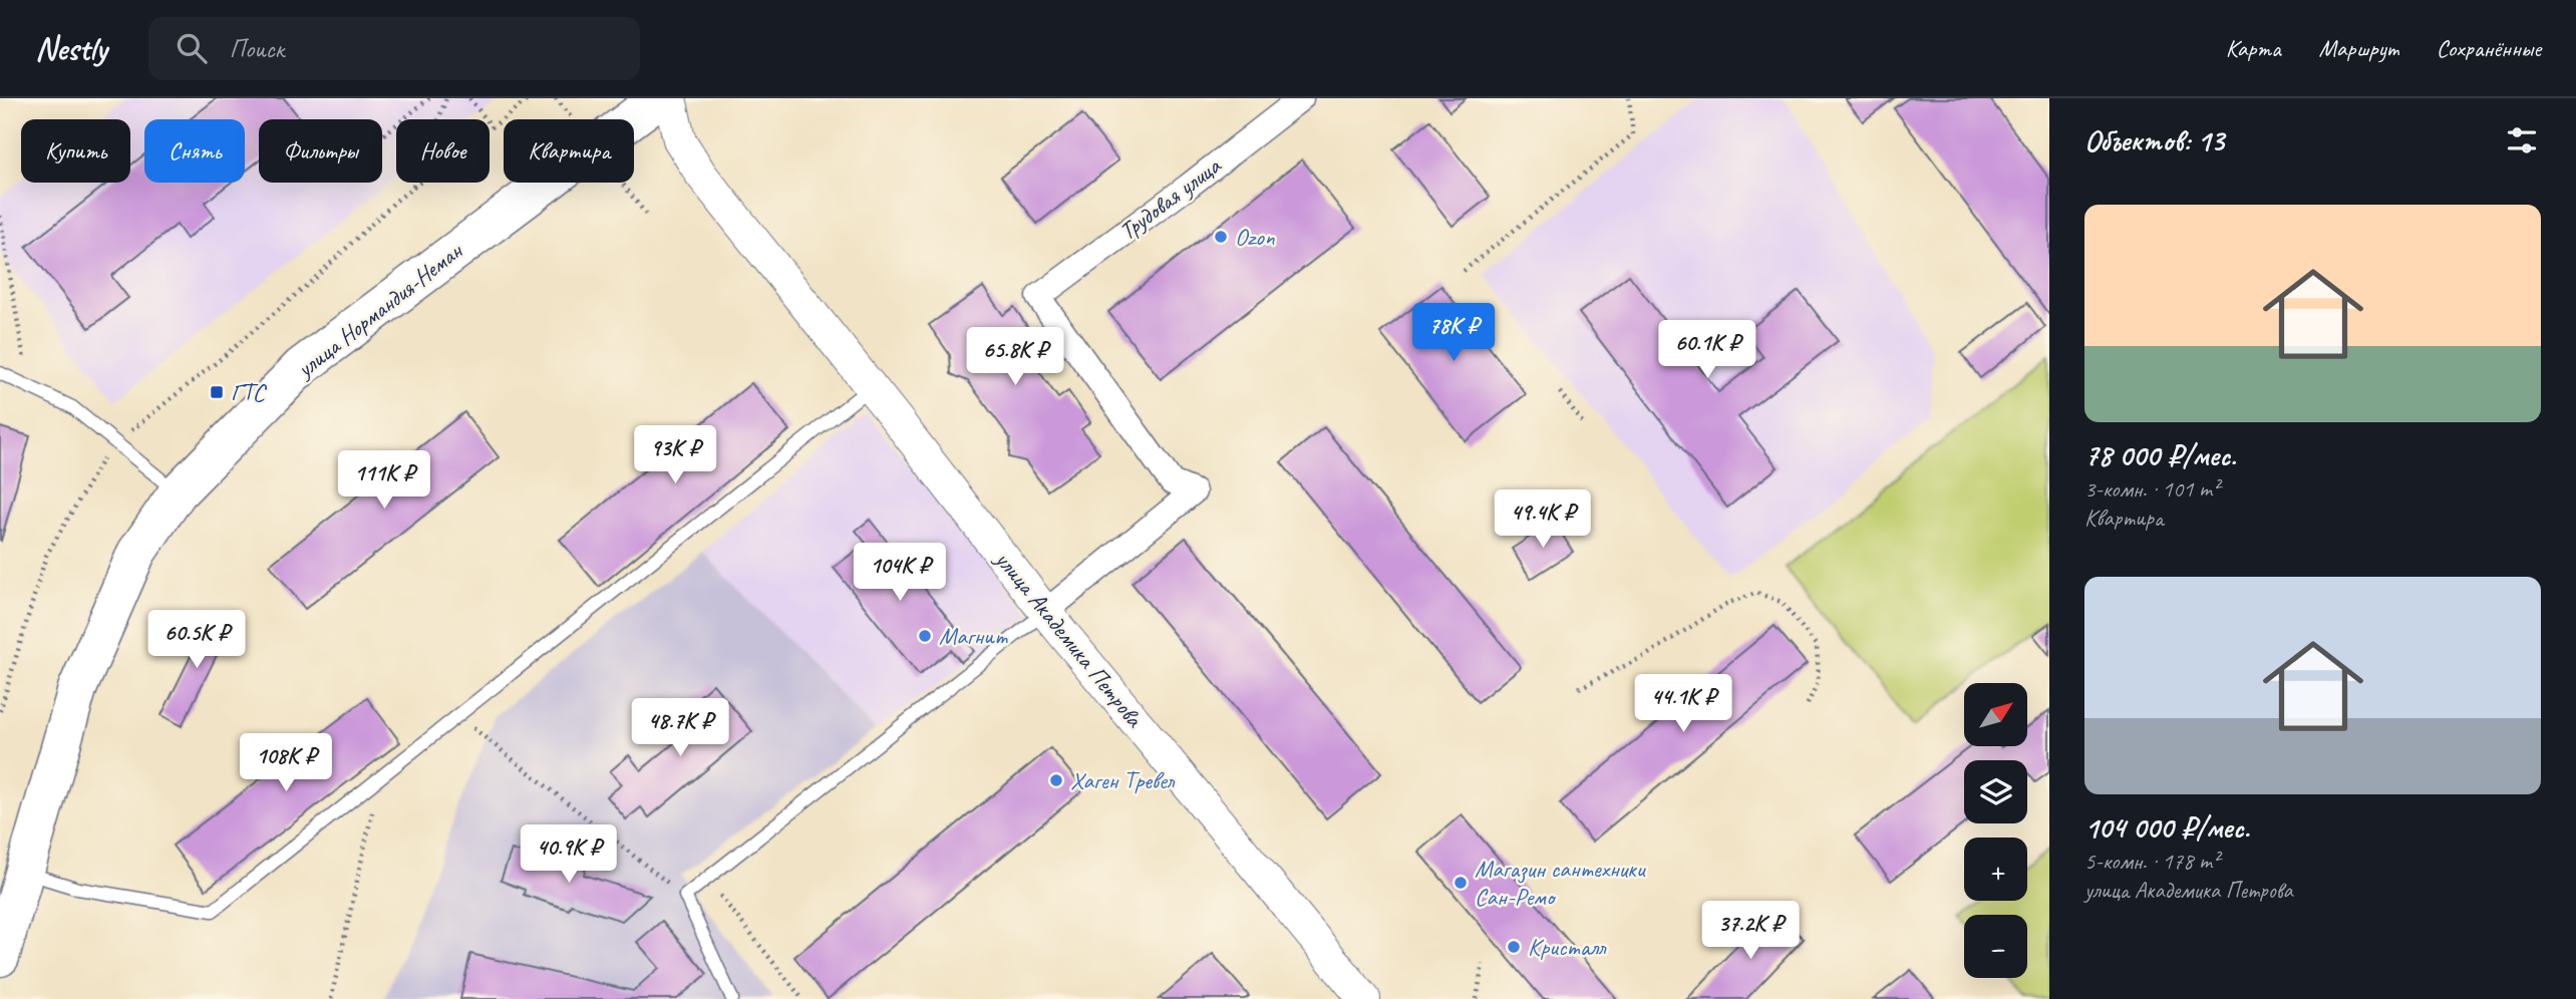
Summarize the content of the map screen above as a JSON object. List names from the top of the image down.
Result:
{
  "streets": {
    "main road": ["улица Нормандия-Неман"],
    "street": ["Трудовая улица", "улица Академика Петрова"]
  },
  "crossings": [
    ["Трудовая улица", "улица Академика Петрова"]
  ],
  "places": {
    "other": [
      "Ozon",
      "Магнит",
      "Хаген Тревел",
      "Магазин сантехники Сан-Ремо",
      "Кристалл"
    ],
    "transit": ["ГТС"]
  },
  "north": "top right",
  "page": {
    "header": "Nestly",
    "search": "Поиск",
    "nav": ["Карта", "Маршрут", "Сохранённые"],
    "heading": "Объектов: 13",
    "chip": [
      "Купить",
      "Снять",
      "Фильтры",
      "Новое",
      "Квартира"
    ],
    "list": [
      {
        "name": "78 000 ₽/мес.",
        "note": "3-комн. · 101 m² · Квартира"
      },
      {
        "name": "104 000 ₽/мес.",
        "note": "5-комн. · 178 m² · улица Академика Петрова"
      }
    ],
    "price": [
      "78K ₽",
      "60.1K ₽",
      "65.8K ₽",
      "93K ₽",
      "111K ₽",
      "49.4K ₽",
      "104K ₽",
      "60.5K ₽",
      "44.1K ₽",
      "48.7K ₽",
      "108K ₽",
      "40.9K ₽",
      "37.2K ₽"
    ],
    "map_buttons": ["+", "−"]
  }
}
